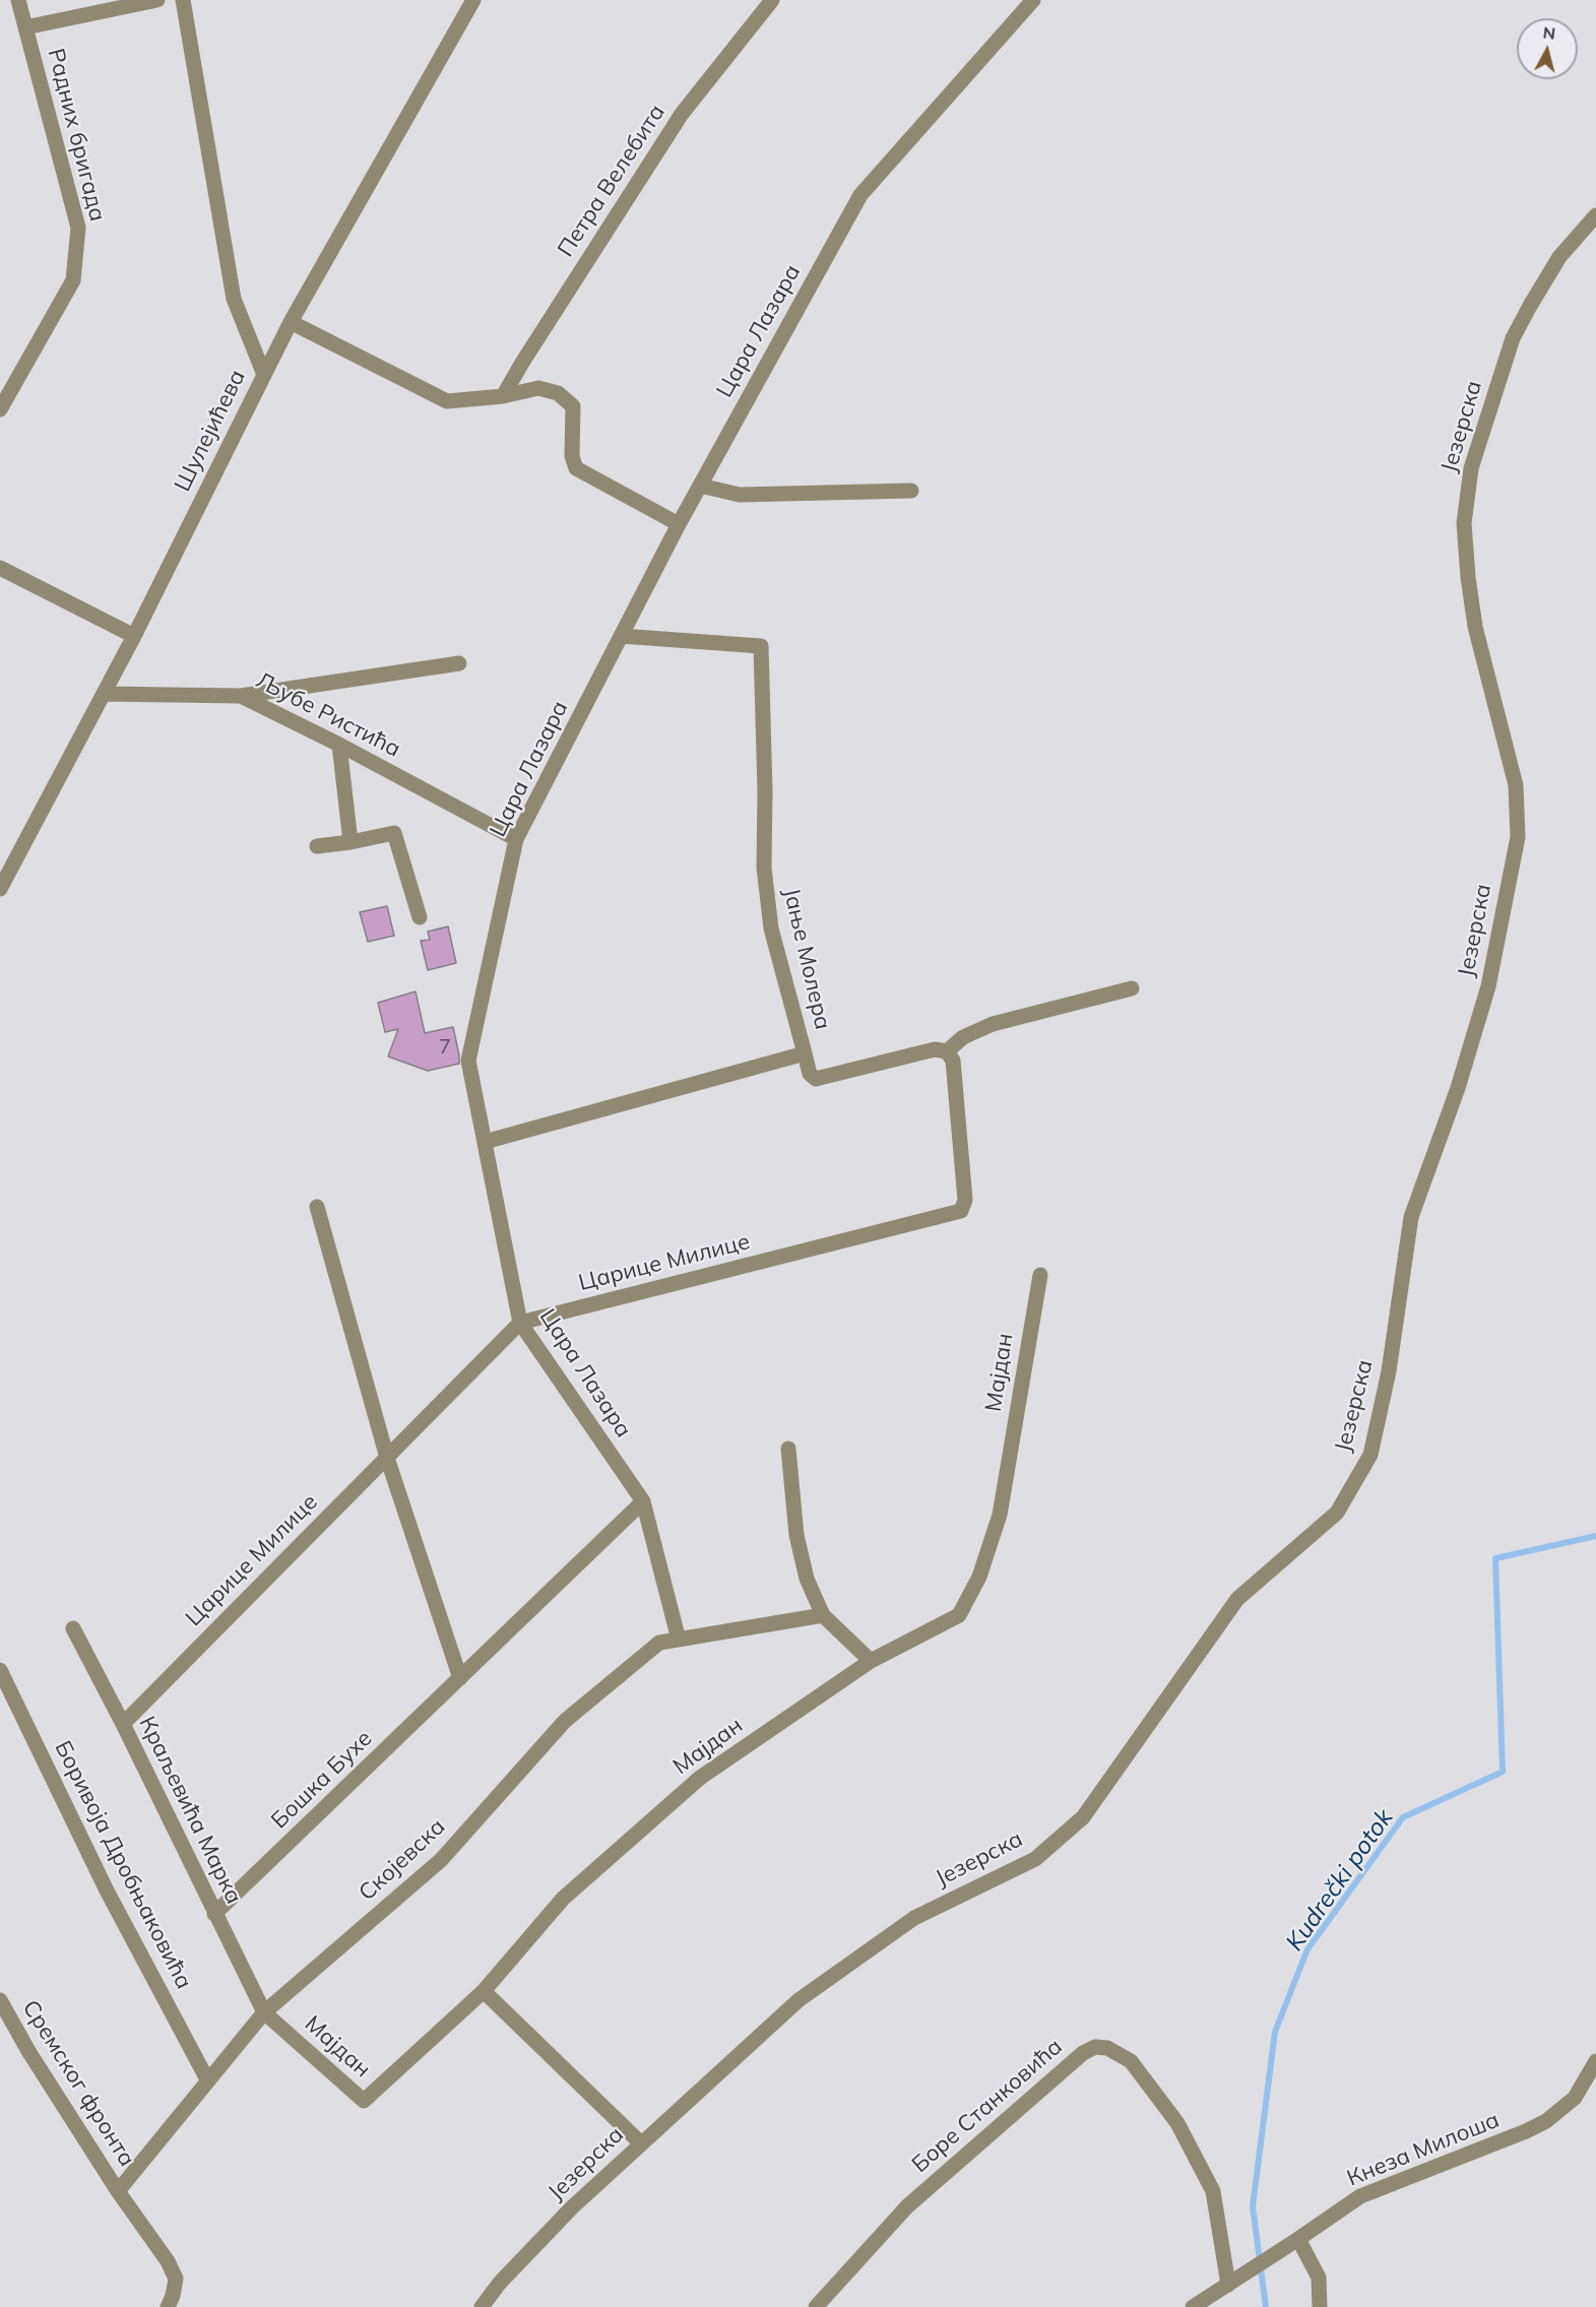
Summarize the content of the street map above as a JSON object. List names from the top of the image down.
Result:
{
  "streets": {
    "street": [
      "Радних бригада",
      "Петра Велебита",
      "Цара Лазара",
      "Језерска",
      "Шулејићева",
      "Љубе Ристића",
      "Јање Молера",
      "Царице Милице",
      "Мајдан",
      "Бошка Бухе",
      "Краљевића Марка",
      "Скојевска",
      "Боривоја Дробњаковића",
      "Сремског фронта",
      "Боре Станковића",
      "Кнеза Милоша"
    ]
  },
  "crossings": [
    ["Цара Лазара", "Љубе Ристића"],
    ["Цара Лазара", "Јање Молера"],
    ["Цара Лазара", "Царице Милице"],
    ["Цара Лазара", "Бошка Бухе"],
    ["Цара Лазара", "Скојевска"],
    ["Шулејићева", "Љубе Ристића"],
    ["Царице Милице", "Краљевића Марка"],
    ["Мајдан", "Краљевића Марка"],
    ["Мајдан", "Скојевска"],
    ["Бошка Бухе", "Краљевића Марка"],
    ["Краљевића Марка", "Скојевска"],
    ["Скојевска", "Боривоја Дробњаковића"],
    ["Скојевска", "Сремског фронта"],
    ["Боре Станковића", "Кнеза Милоша"]
  ],
  "water": ["Kudrečki potok"],
  "house_numbers": ["7"],
  "north": "top"
}
